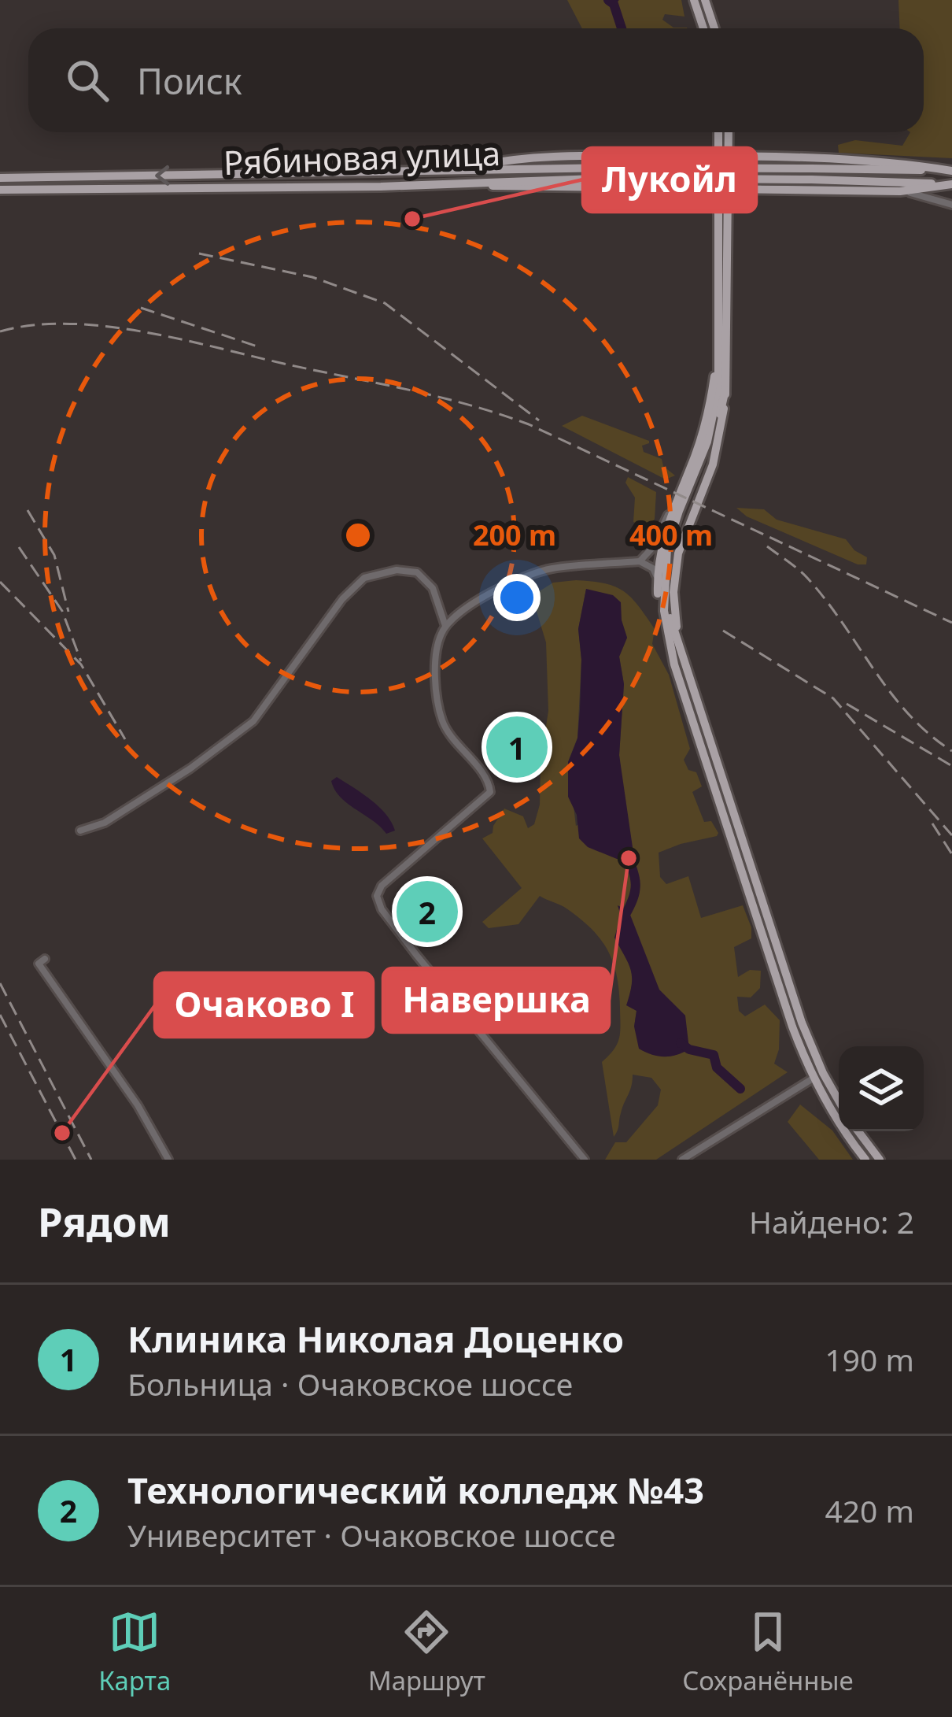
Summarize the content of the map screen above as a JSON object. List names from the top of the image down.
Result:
{
  "streets": {
    "main road": ["Рябиновая улица"]
  },
  "places": ["Лукойл", "Навершка", "Очаково I"],
  "page": {
    "search": "Поиск",
    "pins": ["1", "2"],
    "heading": ["Рядом", "Найдено: 2"],
    "list": [
      {
        "mark": "1",
        "name": "Клиника Николая Доценко",
        "note": "Больница · Очаковское шоссе",
        "value": "190 m"
      },
      {
        "mark": "2",
        "name": "Технологический колледж №43",
        "note": "Университет · Очаковское шоссе",
        "value": "420 m"
      }
    ],
    "nav": ["Карта", "Маршрут", "Сохранённые"]
  },
  "rings": ["200 m", "400 m"]
}
